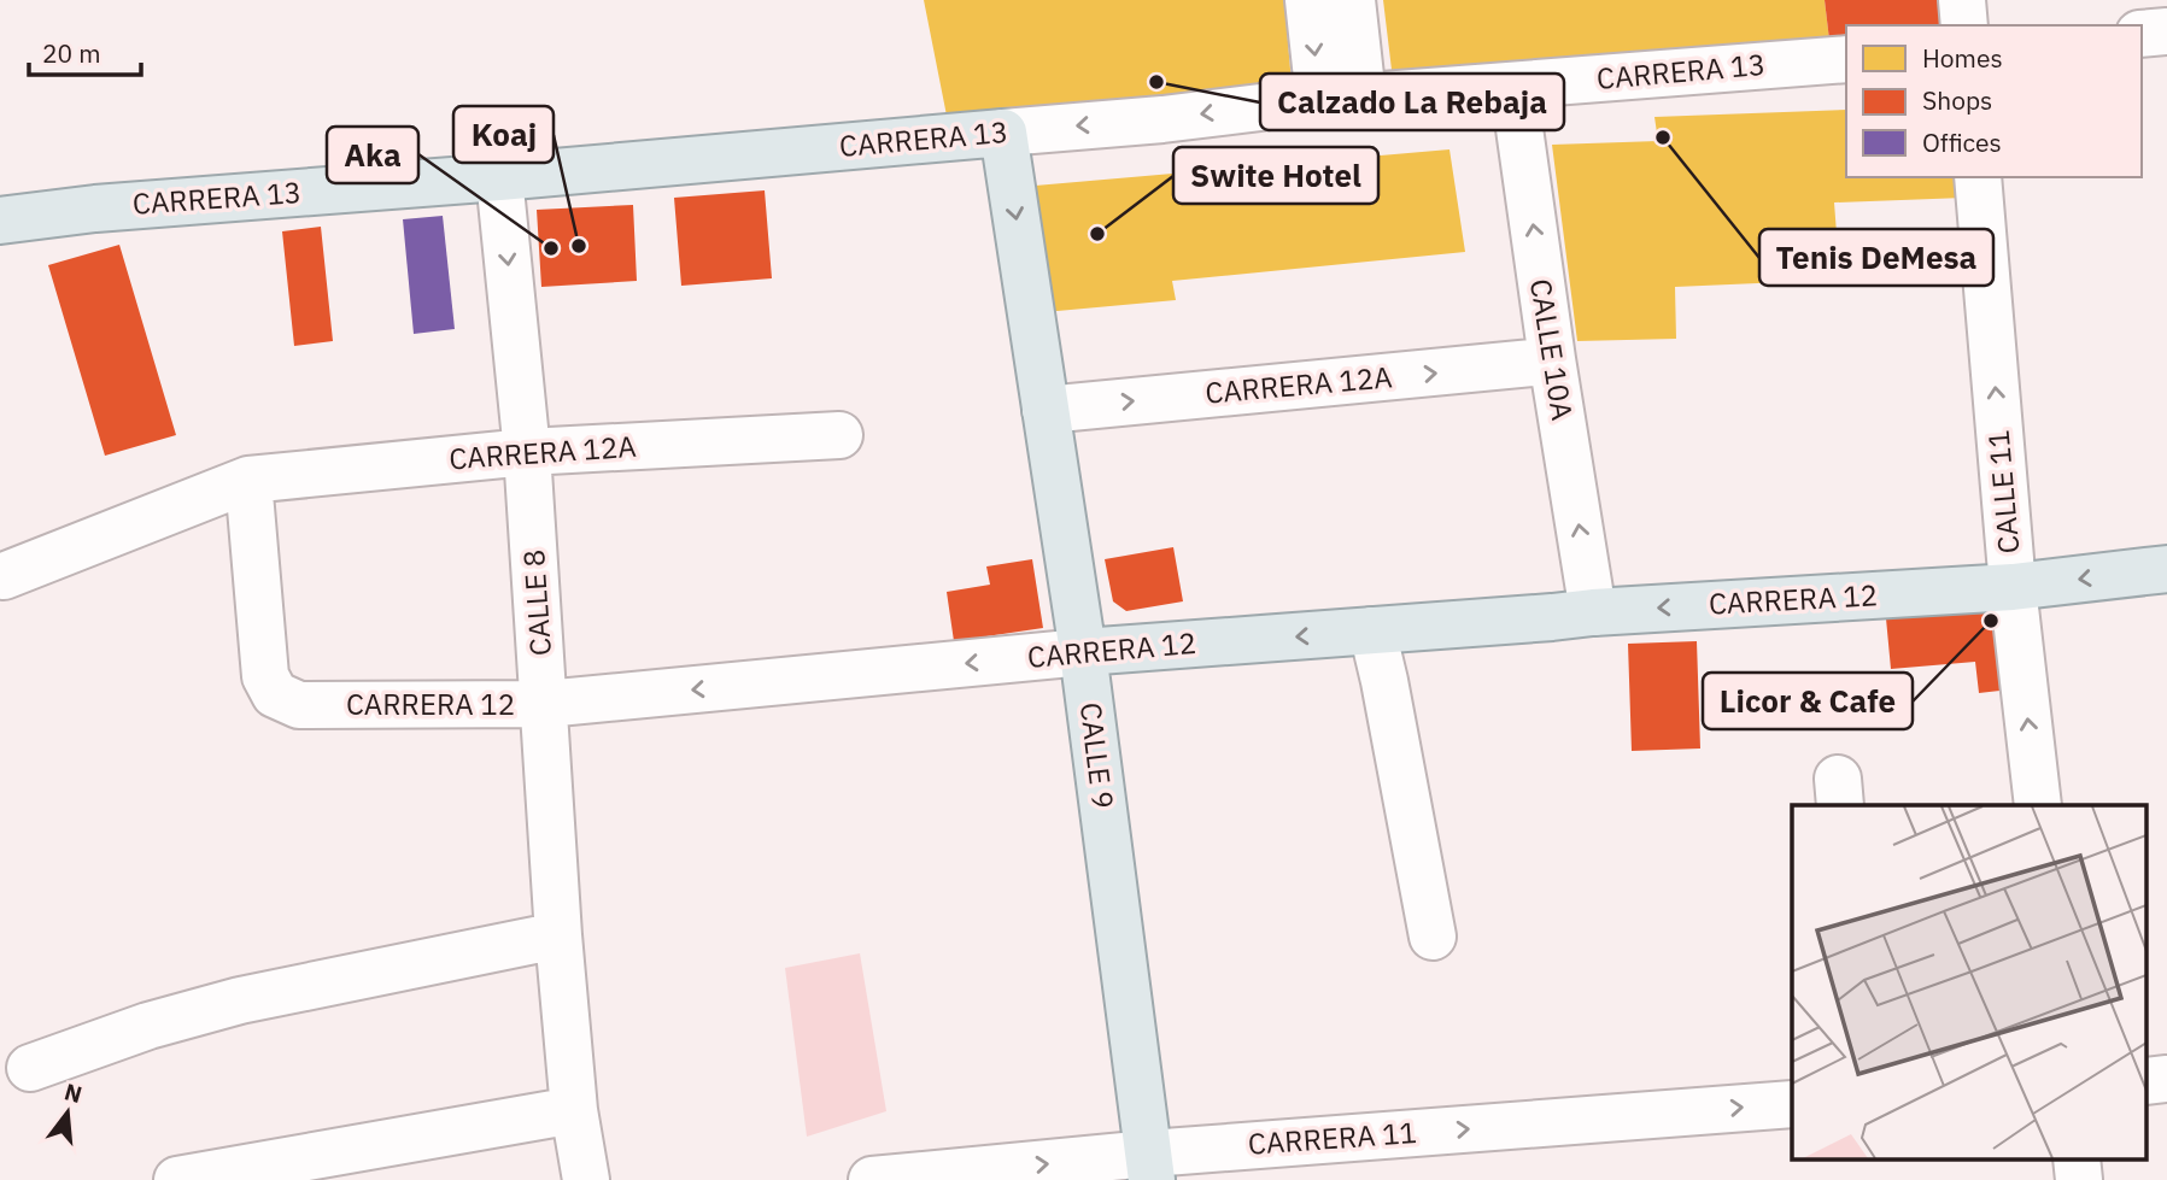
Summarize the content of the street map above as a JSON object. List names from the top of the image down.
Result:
{
  "streets": {
    "main road": ["CARRERA 13", "CARRERA 12", "CALLE 9"],
    "street": [
      "CALLE 10A",
      "CARRERA 12A",
      "CALLE 11",
      "CALLE 8",
      "CARRERA 11"
    ]
  },
  "crossings": [
    ["CARRERA 13", "CALLE 10A"],
    ["CARRERA 13", "CALLE 8"],
    ["CARRERA 13", "CALLE 9"],
    ["CALLE 10A", "CARRERA 12A"],
    ["CALLE 10A", "CARRERA 12"],
    ["CARRERA 12A", "CARRERA 12"],
    ["CARRERA 12A", "CALLE 8"],
    ["CARRERA 12A", "CALLE 9"],
    ["CALLE 11", "CARRERA 12"],
    ["CARRERA 12", "CALLE 8"],
    ["CARRERA 12", "CALLE 9"],
    ["CALLE 9", "CARRERA 11"]
  ],
  "one_way": [
    "CALLE 10A",
    "CARRERA 12A",
    "CALLE 11",
    "CARRERA 12",
    "CARRERA 11"
  ],
  "places": [
    "Calzado La Rebaja",
    "Tenis DeMesa",
    "Swite Hotel",
    "Koaj",
    "Aka",
    "Licor & Cafe"
  ],
  "legend": ["Homes", "Shops", "Offices"],
  "scale_bar": "20 m",
  "north": "top"
}
